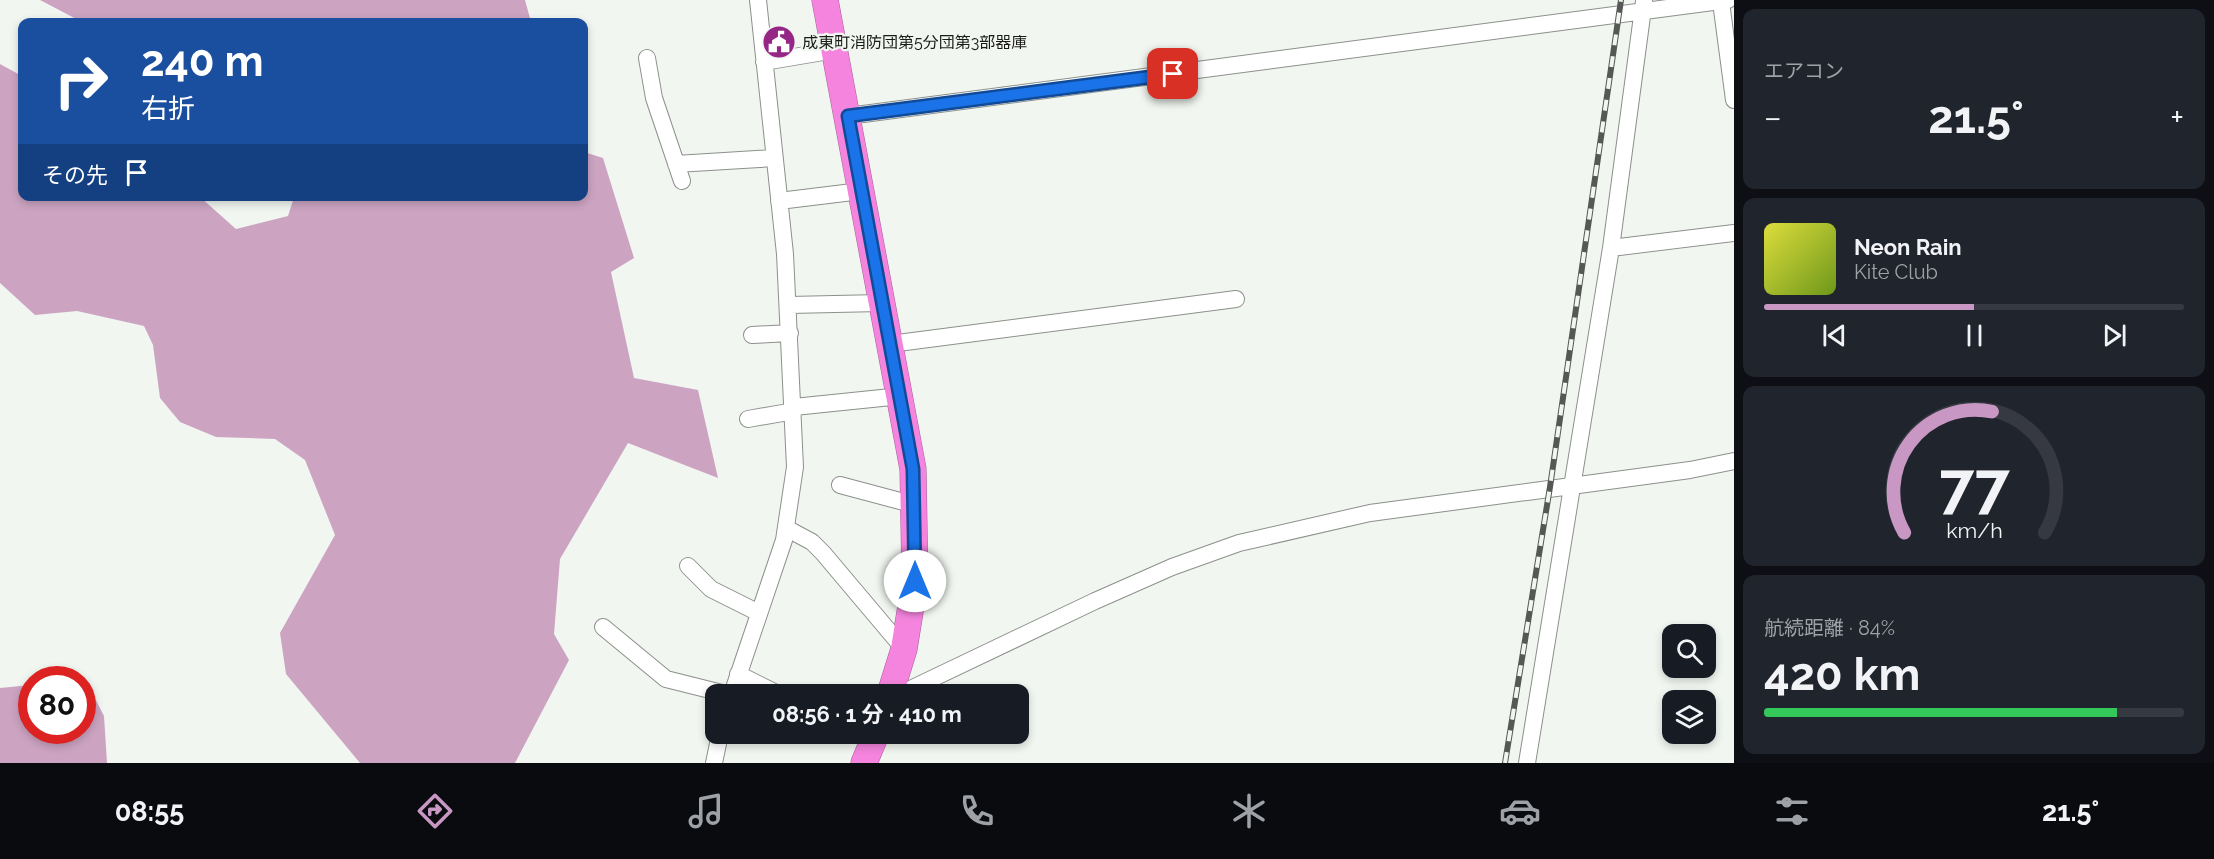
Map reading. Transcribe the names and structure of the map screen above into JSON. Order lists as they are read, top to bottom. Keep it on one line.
{"places":{"public building":["成東町消防団第5分団第3部器庫"]},"page":{"tile":["エアコン",["航続距離 · 84%","420 km"]],"turn":["240 m","右折"],"heat":["−","21.5°","+"],"then":"その先","song":["Neon Rain","Kite Club"],"limit":"80","trip":"08:56 · 1 分 · 410 m","tabs":["08:55","21.5°"],"gauge":["77","km/h"]}}
